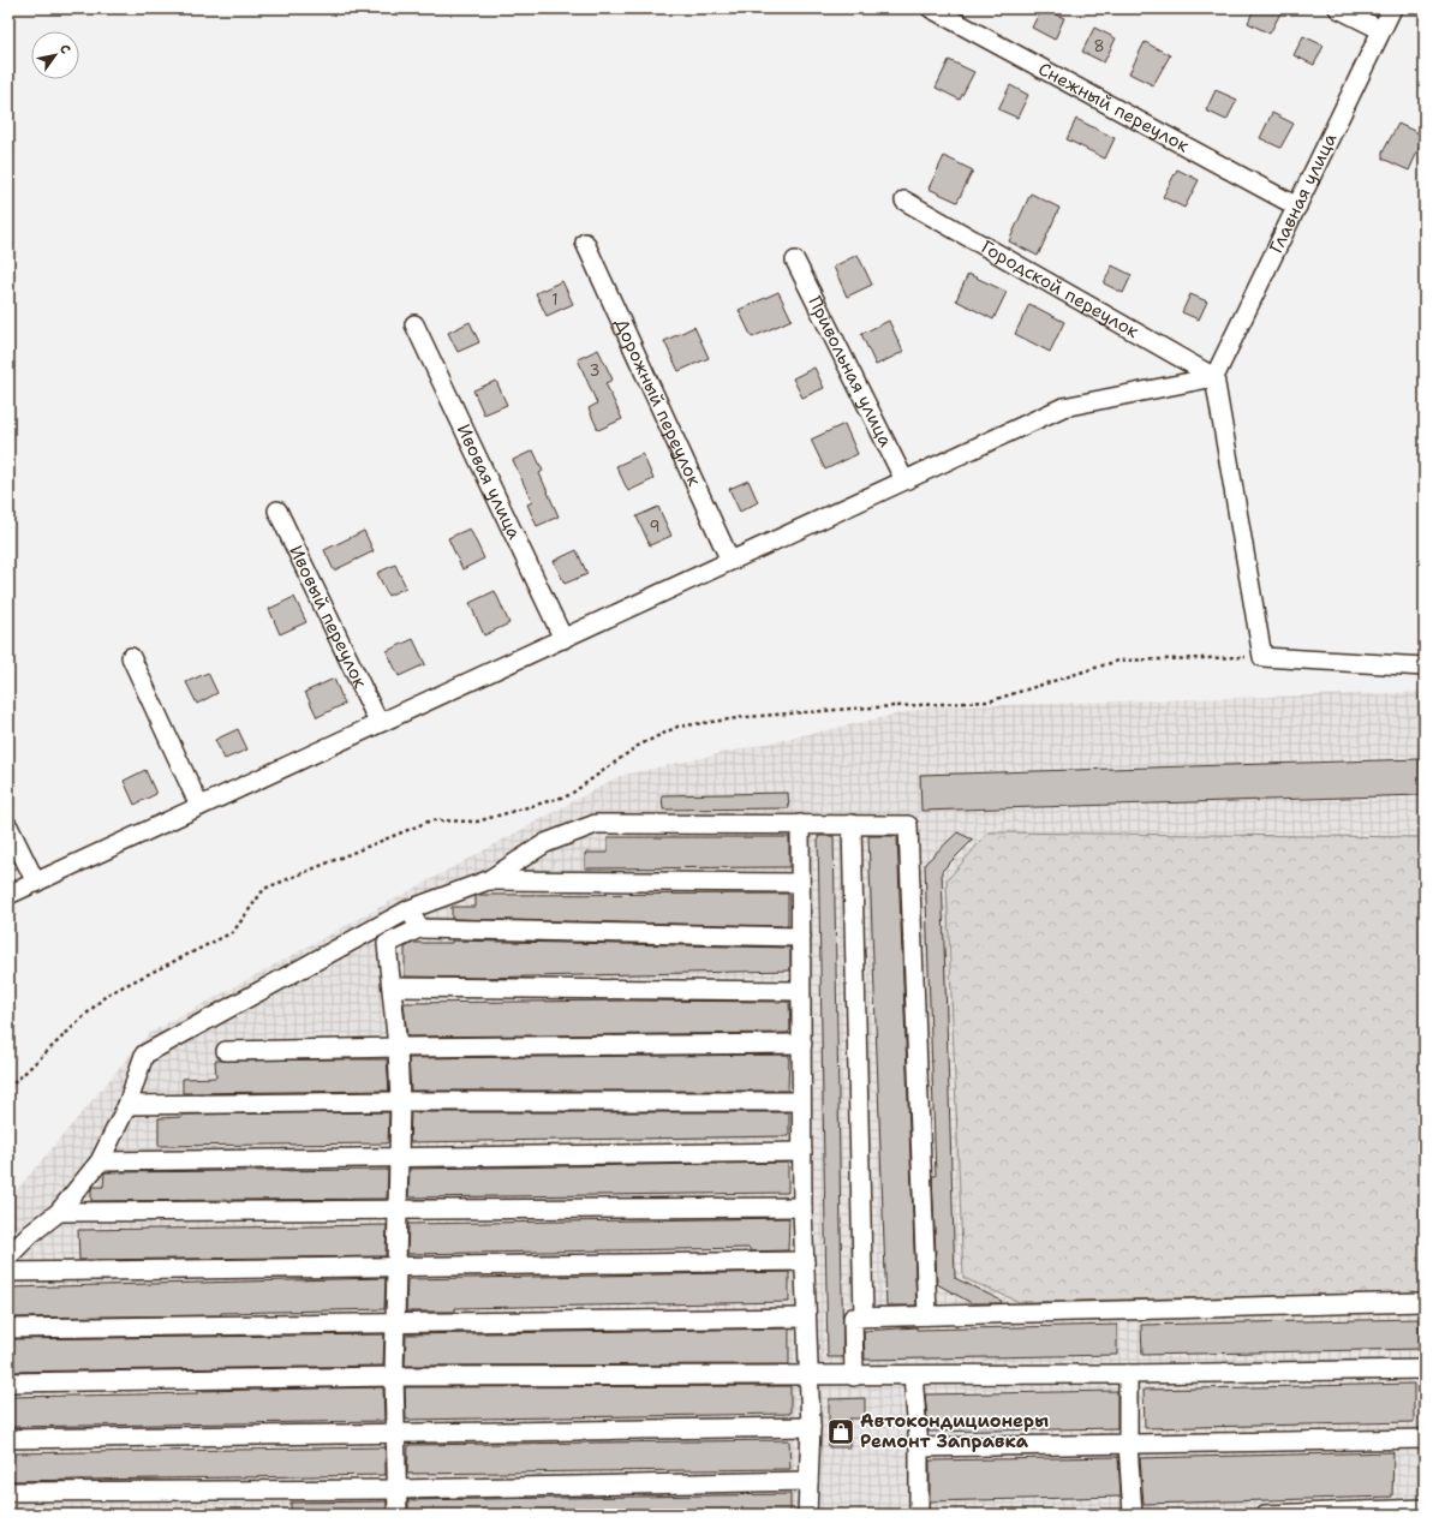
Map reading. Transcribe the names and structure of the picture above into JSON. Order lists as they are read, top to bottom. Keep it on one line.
{"streets":{"street":["Снежный переулок","Главная улица","Городской переулок","Привольная улица","Дорожный переулок","Ивовая улица","Ивовый переулок"]},"crossings":[["Снежный переулок","Главная улица"],["Главная улица","Городской переулок"]],"places":{"shop":["Автокондиционеры Ремонт Заправка"]},"house_numbers":["8","1","3","9"],"north":"top right"}
